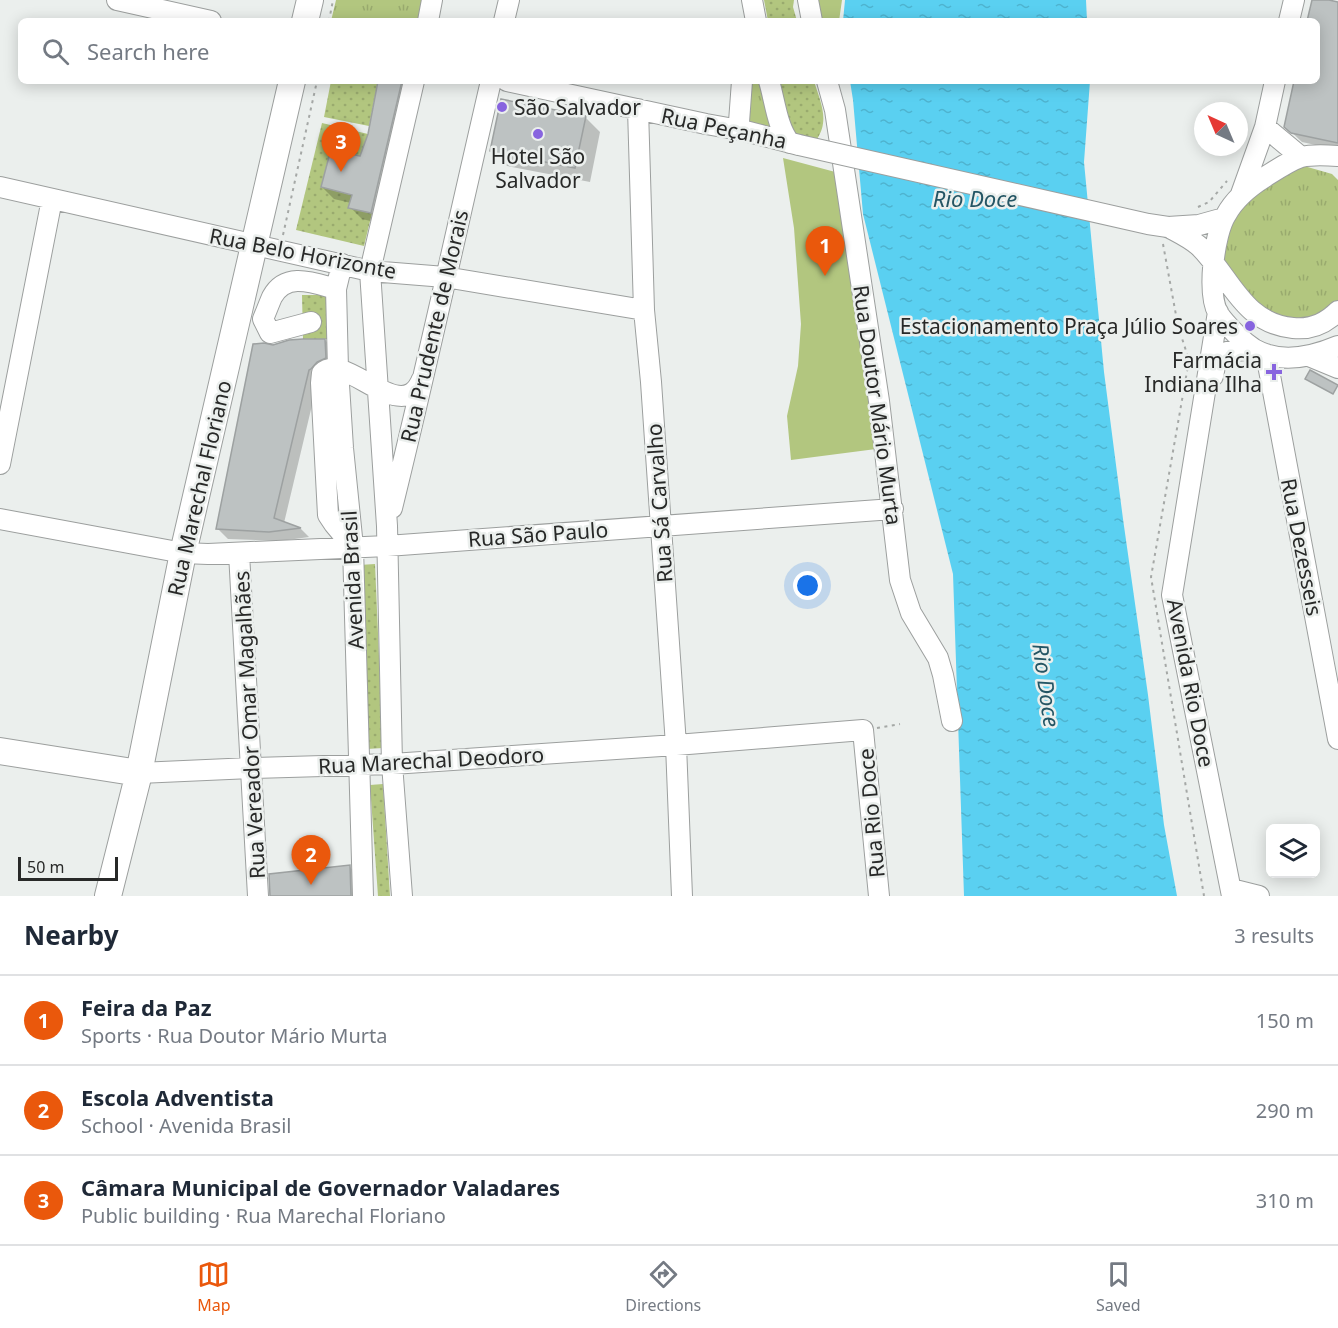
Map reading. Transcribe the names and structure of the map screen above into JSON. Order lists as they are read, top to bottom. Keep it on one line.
{"streets":{"main road":["Rua Marechal Floriano","Rua Marechal Deodoro"],"street":["Rua Peçanha","Rua Belo Horizonte","Rua Prudente de Morais","Rua Doutor Mário Murta","Rua Sá Carvalho","Rua São Paulo","Rua Dezesseis","Avenida Brasil","Avenida Rio Doce","Rua Vereador Omar Magalhães","Rua Rio Doce"]},"crossings":[["Rua Peçanha","Rua Sá Carvalho"],["Rua Belo Horizonte","Rua Prudente de Morais"],["Rua Belo Horizonte","Rua Marechal Floriano"],["Rua Belo Horizonte","Rua Sá Carvalho"],["Rua Belo Horizonte","Avenida Brasil"],["Rua Prudente de Morais","Rua São Paulo"],["Rua Doutor Mário Murta","Rua São Paulo"],["Rua Marechal Floriano","Rua São Paulo"],["Rua Marechal Floriano","Rua Marechal Deodoro"],["Rua Sá Carvalho","Rua São Paulo"],["Rua Sá Carvalho","Rua Marechal Deodoro"],["Rua São Paulo","Avenida Brasil"],["Rua São Paulo","Rua Vereador Omar Magalhães"],["Rua Dezesseis","Avenida Rio Doce"],["Avenida Brasil","Rua Marechal Deodoro"],["Rua Vereador Omar Magalhães","Rua Marechal Deodoro"],["Rua Marechal Deodoro","Rua Rio Doce"]],"water":["Rio Doce"],"places":{"other":["São Salvador","Hotel São Salvador","Estacionamento Praça Júlio Soares"],"health":["Farmácia Indiana Ilha"]},"scale_bar":"50 m","north":"top left","page":{"search":"Search here","pins":["3","1","2"],"scale":"50 m","heading":["Nearby","3 results"],"list":[{"mark":"1","name":"Feira da Paz","note":"Sports · Rua Doutor Mário Murta","value":"150 m"},{"mark":"2","name":"Escola Adventista","note":"School · Avenida Brasil","value":"290 m"},{"mark":"3","name":"Câmara Municipal de Governador Valadares","note":"Public building · Rua Marechal Floriano","value":"310 m"}],"nav":["Map","Directions","Saved"]}}
